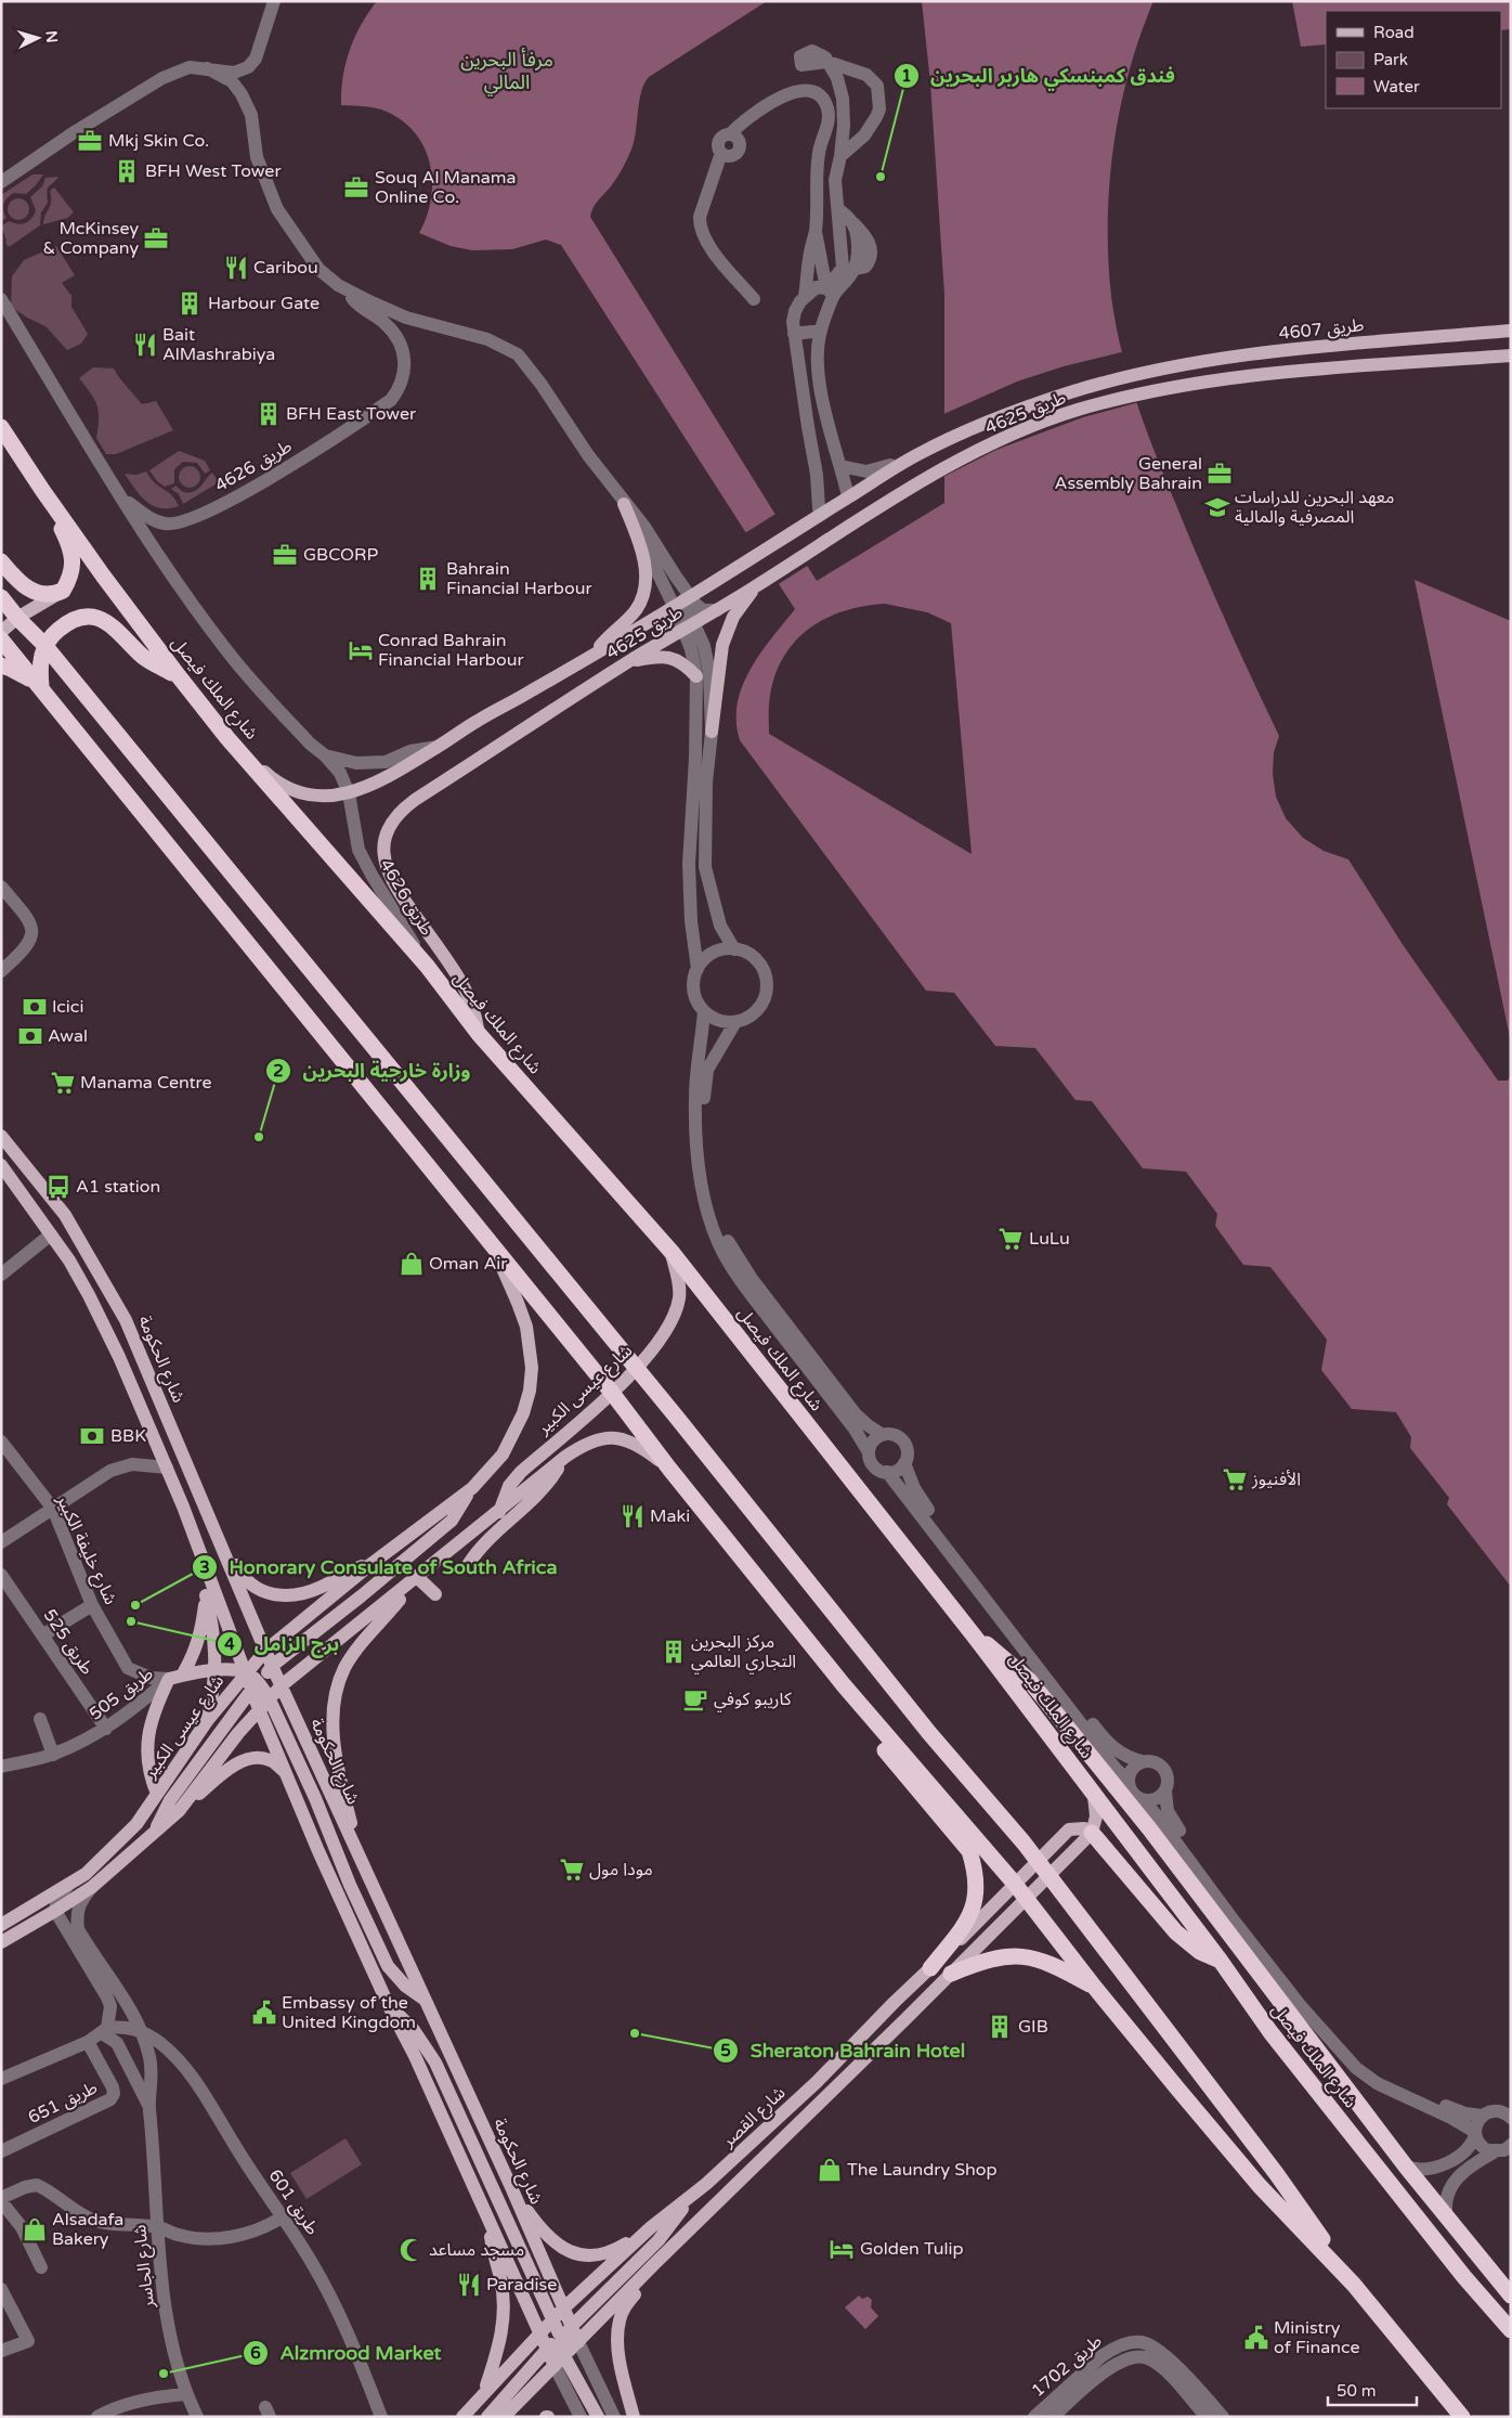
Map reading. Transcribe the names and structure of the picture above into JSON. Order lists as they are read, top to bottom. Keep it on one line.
{"streets":{"highway":["شارع الملك فيصل"],"main road":["طريق 4607","طريق 4625","شارع الحكومة","شارع عيسى الكبير","شارع القصر"],"street":["طريق 4626","شارع خليفة الكبير","طريق 525","طريق 505","طريق 651","طريق 601","شارع الجاسر","طريق 1702"]},"crossings":[["طريق 4607","طريق 4625"],["طريق 4625","طريق 4626"],["طريق 4625","شارع الملك فيصل"],["طريق 4626","شارع الملك فيصل"],["شارع الملك فيصل","شارع عيسى الكبير"],["شارع الحكومة","شارع عيسى الكبير"],["شارع الحكومة","شارع القصر"],["شارع خليفة الكبير","طريق 505"],["طريق 525","طريق 505"]],"districts":["مرفأ البحرين المالي"],"places":{"office":["Mkj Skin Co.","Souq Al Manama Online Co.","McKinsey & Company","General Assembly Bahrain","GBCORP"],"building":["BFH West Tower","Harbour Gate","BFH East Tower","Bahrain Financial Harbour","مركز البحرين التجاري العالمي","GIB"],"other":["فندق كمبنسكي هاربر البحرين","وزارة خارجية البحرين","Honorary Consulate of South Africa","برج الزامل","Sheraton Bahrain Hotel","Alzmrood Market"],"restaurant":["Caribou","Bait AlMashrabiya","Maki","Paradise"],"school or university":["معهد البحرين للدراسات المصرفية والمالية"],"hotel":["Conrad Bahrain Financial Harbour","Golden Tulip"],"bank":["Icici","Awal","BBK"],"supermarket":["Manama Centre","LuLu","الأفنيوز","مودا مول"],"bus stop":["A1 station"],"shop":["Oman Air","The Laundry Shop","Alsadafa Bakery"],"cafe":["كاريبو كوفي"],"public building":["Embassy of the United Kingdom","Ministry of Finance"],"mosque":["مسجد مساعد"]},"legend":["Road","Park","Water"],"scale_bar":"50 m","north":"right"}
